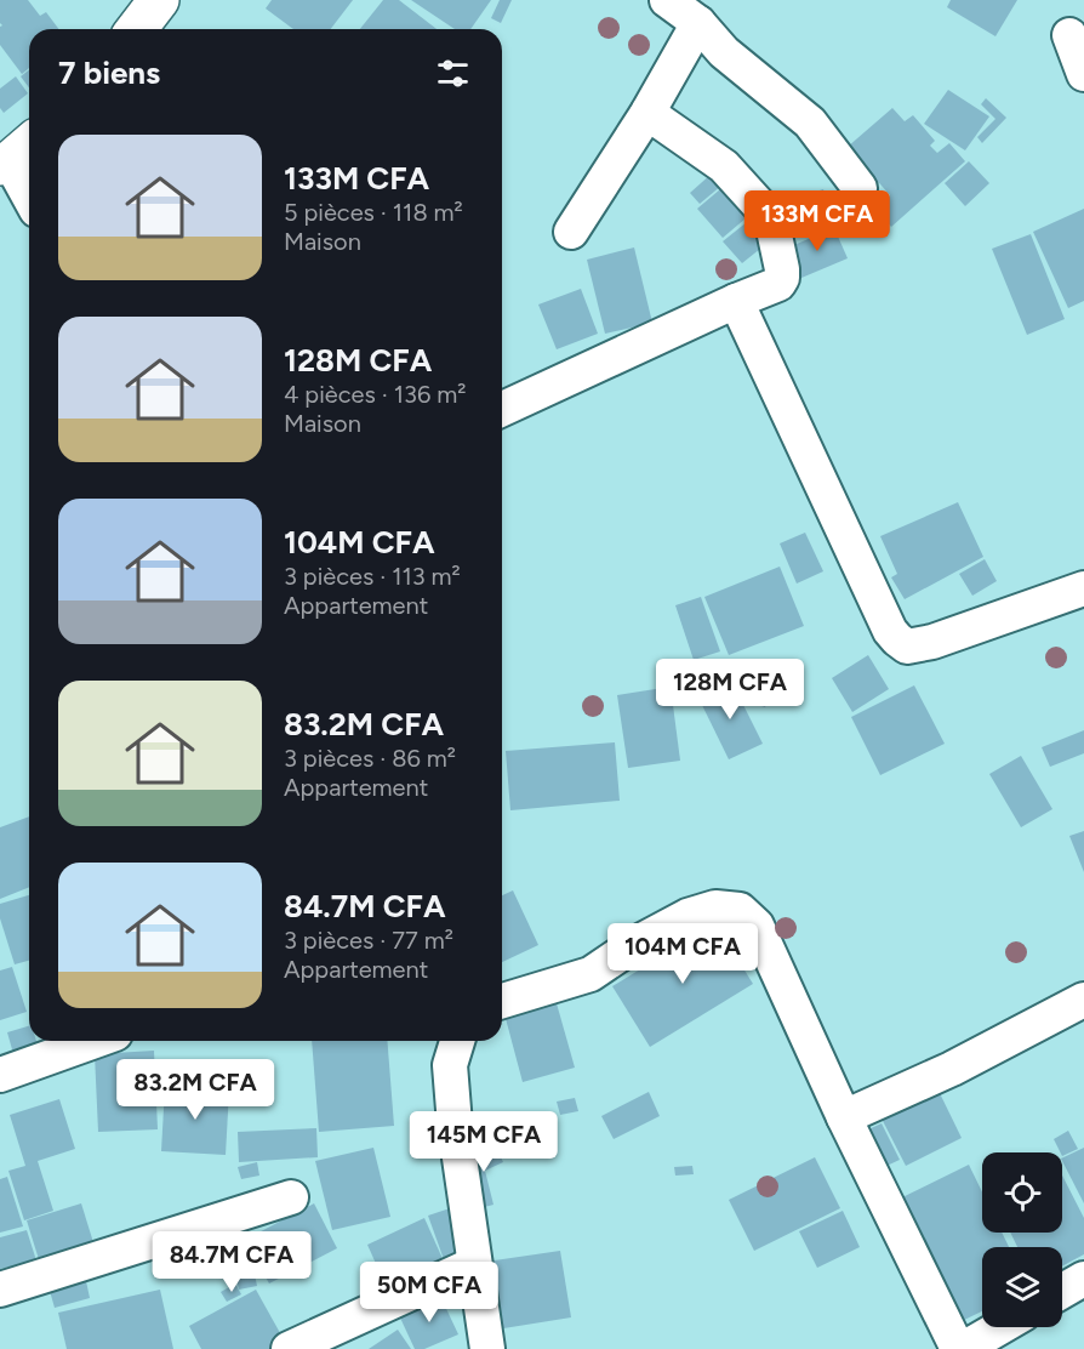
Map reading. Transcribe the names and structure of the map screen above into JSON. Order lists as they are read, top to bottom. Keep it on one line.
{"page":{"heading":"7 biens","list":[{"name":"133M CFA","note":"5 pièces · 118 m² · Maison"},{"name":"128M CFA","note":"4 pièces · 136 m² · Maison"},{"name":"104M CFA","note":"3 pièces · 113 m² · Appartement"},{"name":"83.2M CFA","note":"3 pièces · 86 m² · Appartement"},{"name":"84.7M CFA","note":"3 pièces · 77 m² · Appartement"}],"price":["133M CFA","128M CFA","104M CFA","83.2M CFA","145M CFA","84.7M CFA","50M CFA"]}}
